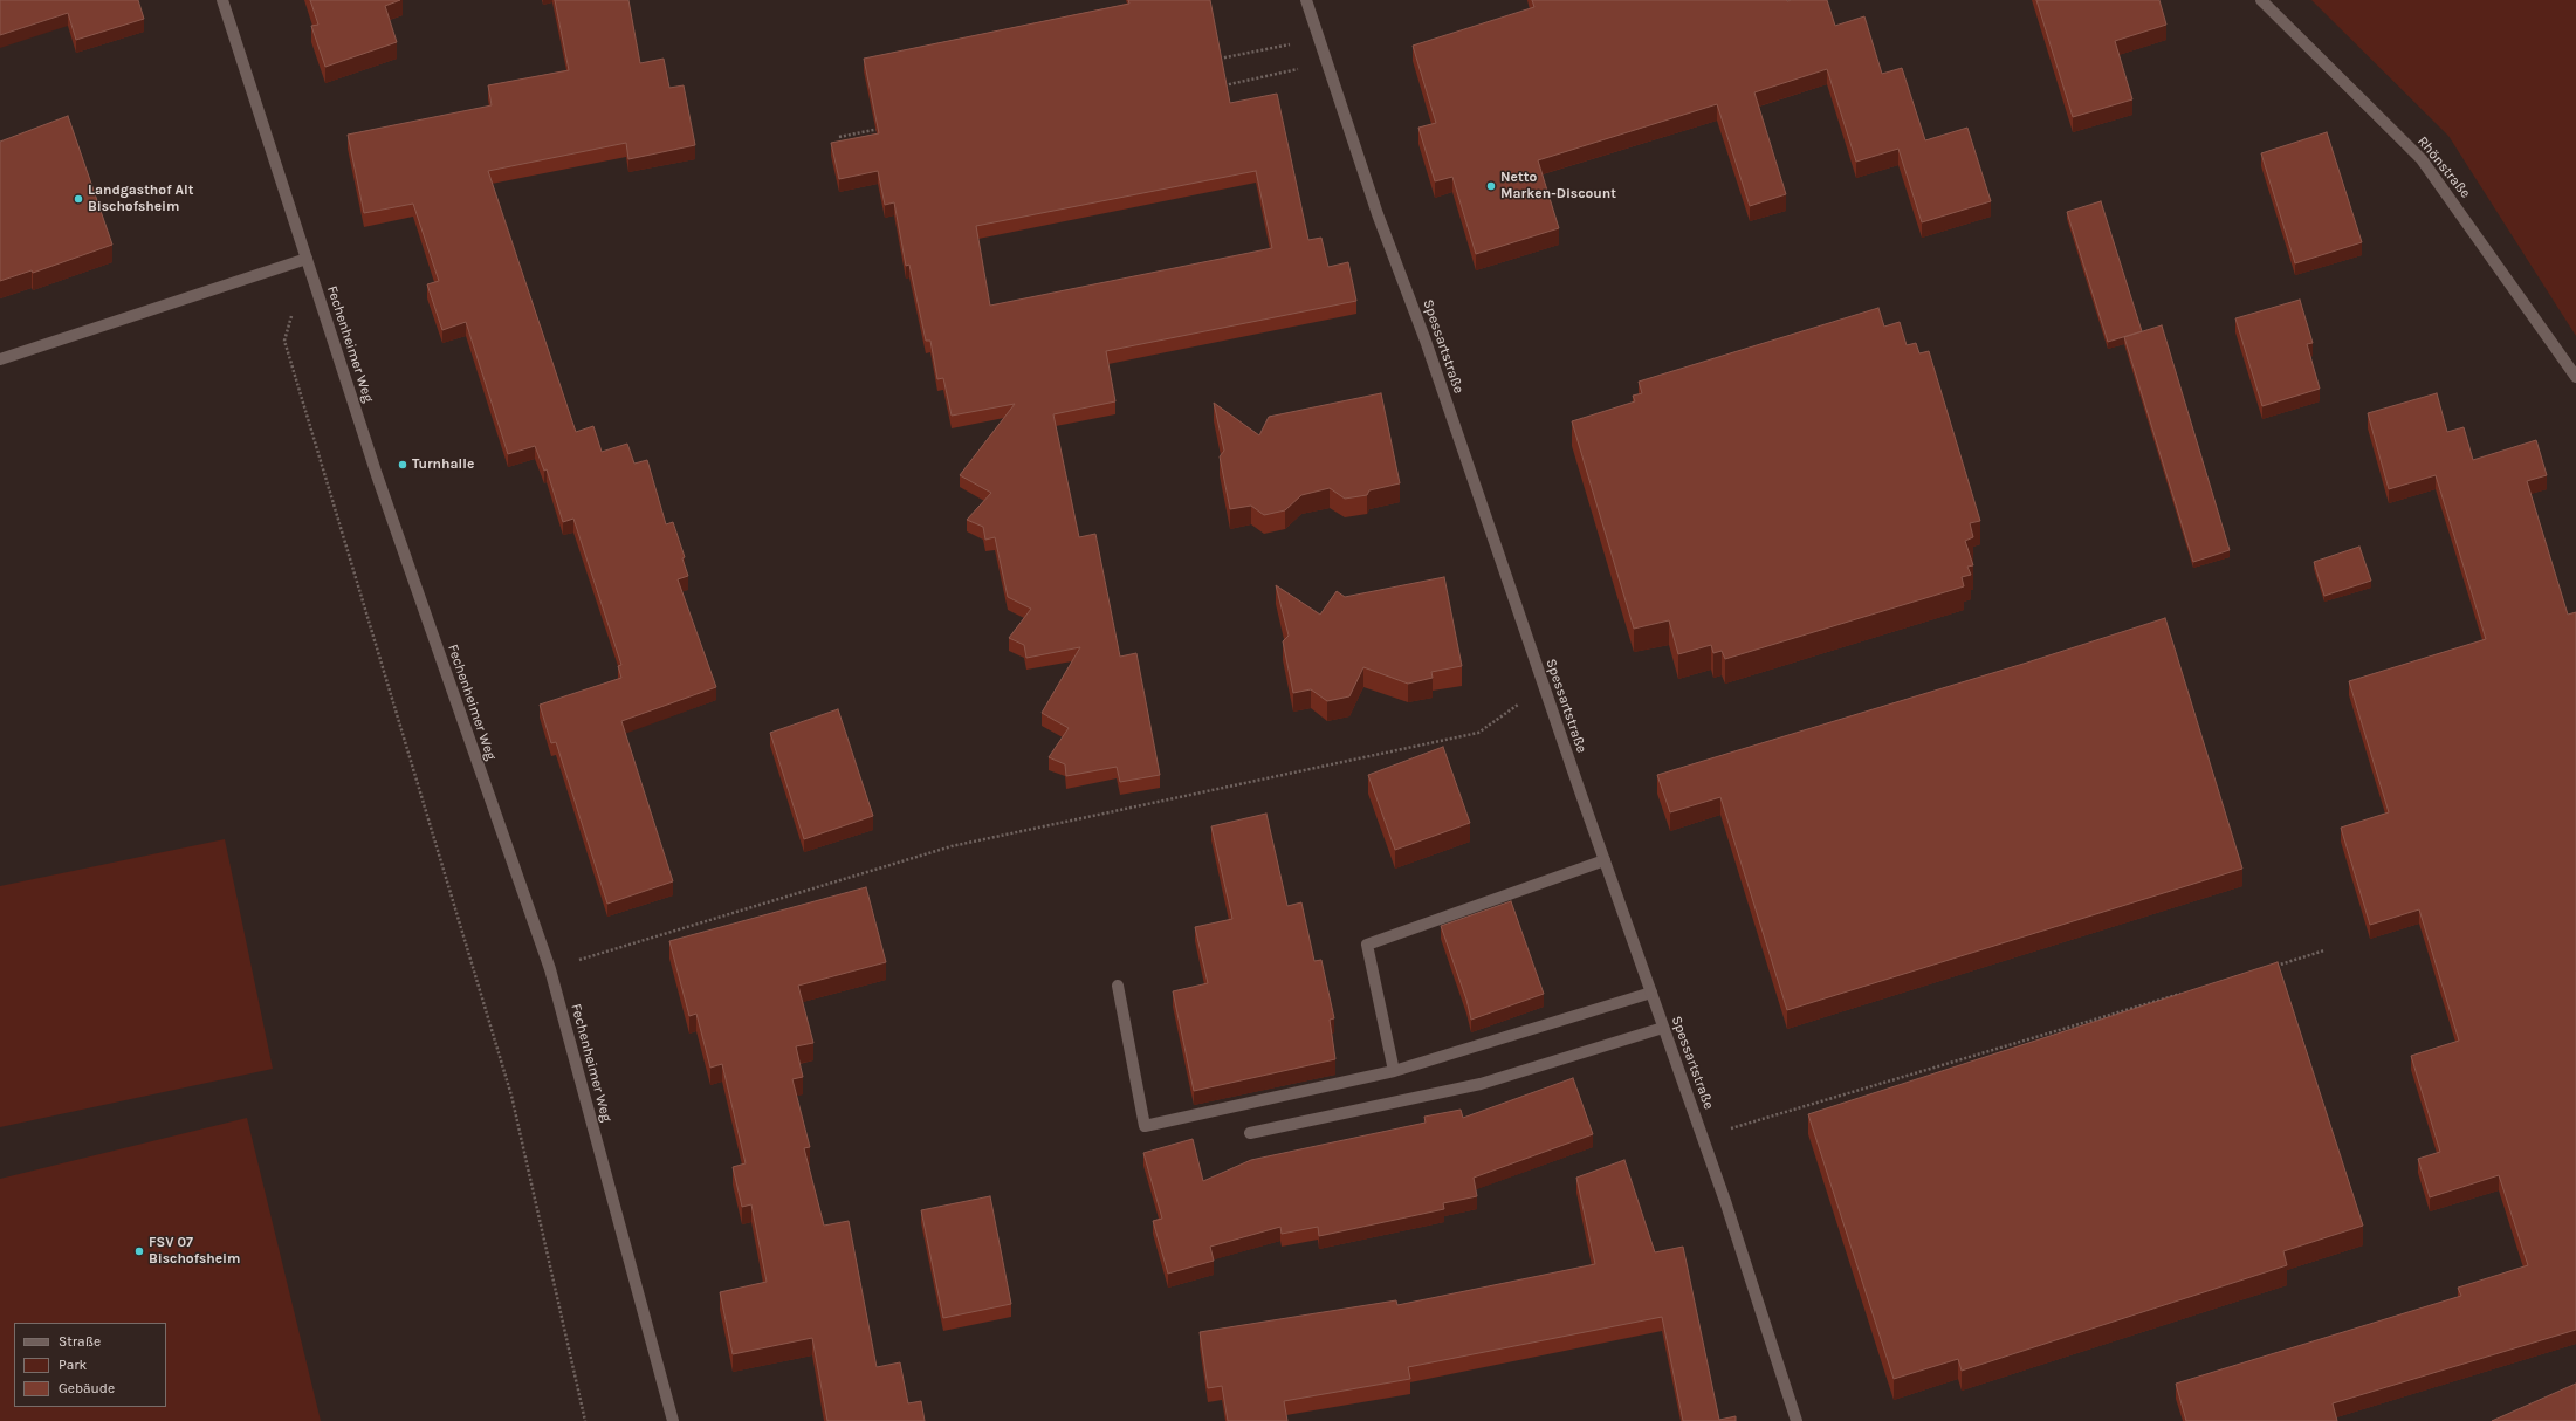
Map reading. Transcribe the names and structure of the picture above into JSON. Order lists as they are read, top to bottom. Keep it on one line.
{"streets":{"street":["Rhönstraße","Fechenheimer Weg","Spessartstraße"]},"places":["Netto Marken-Discount","Landgasthof Alt Bischofsheim","Turnhalle","FSV 07 Bischofsheim"],"legend":["Straße","Park","Gebäude"]}
